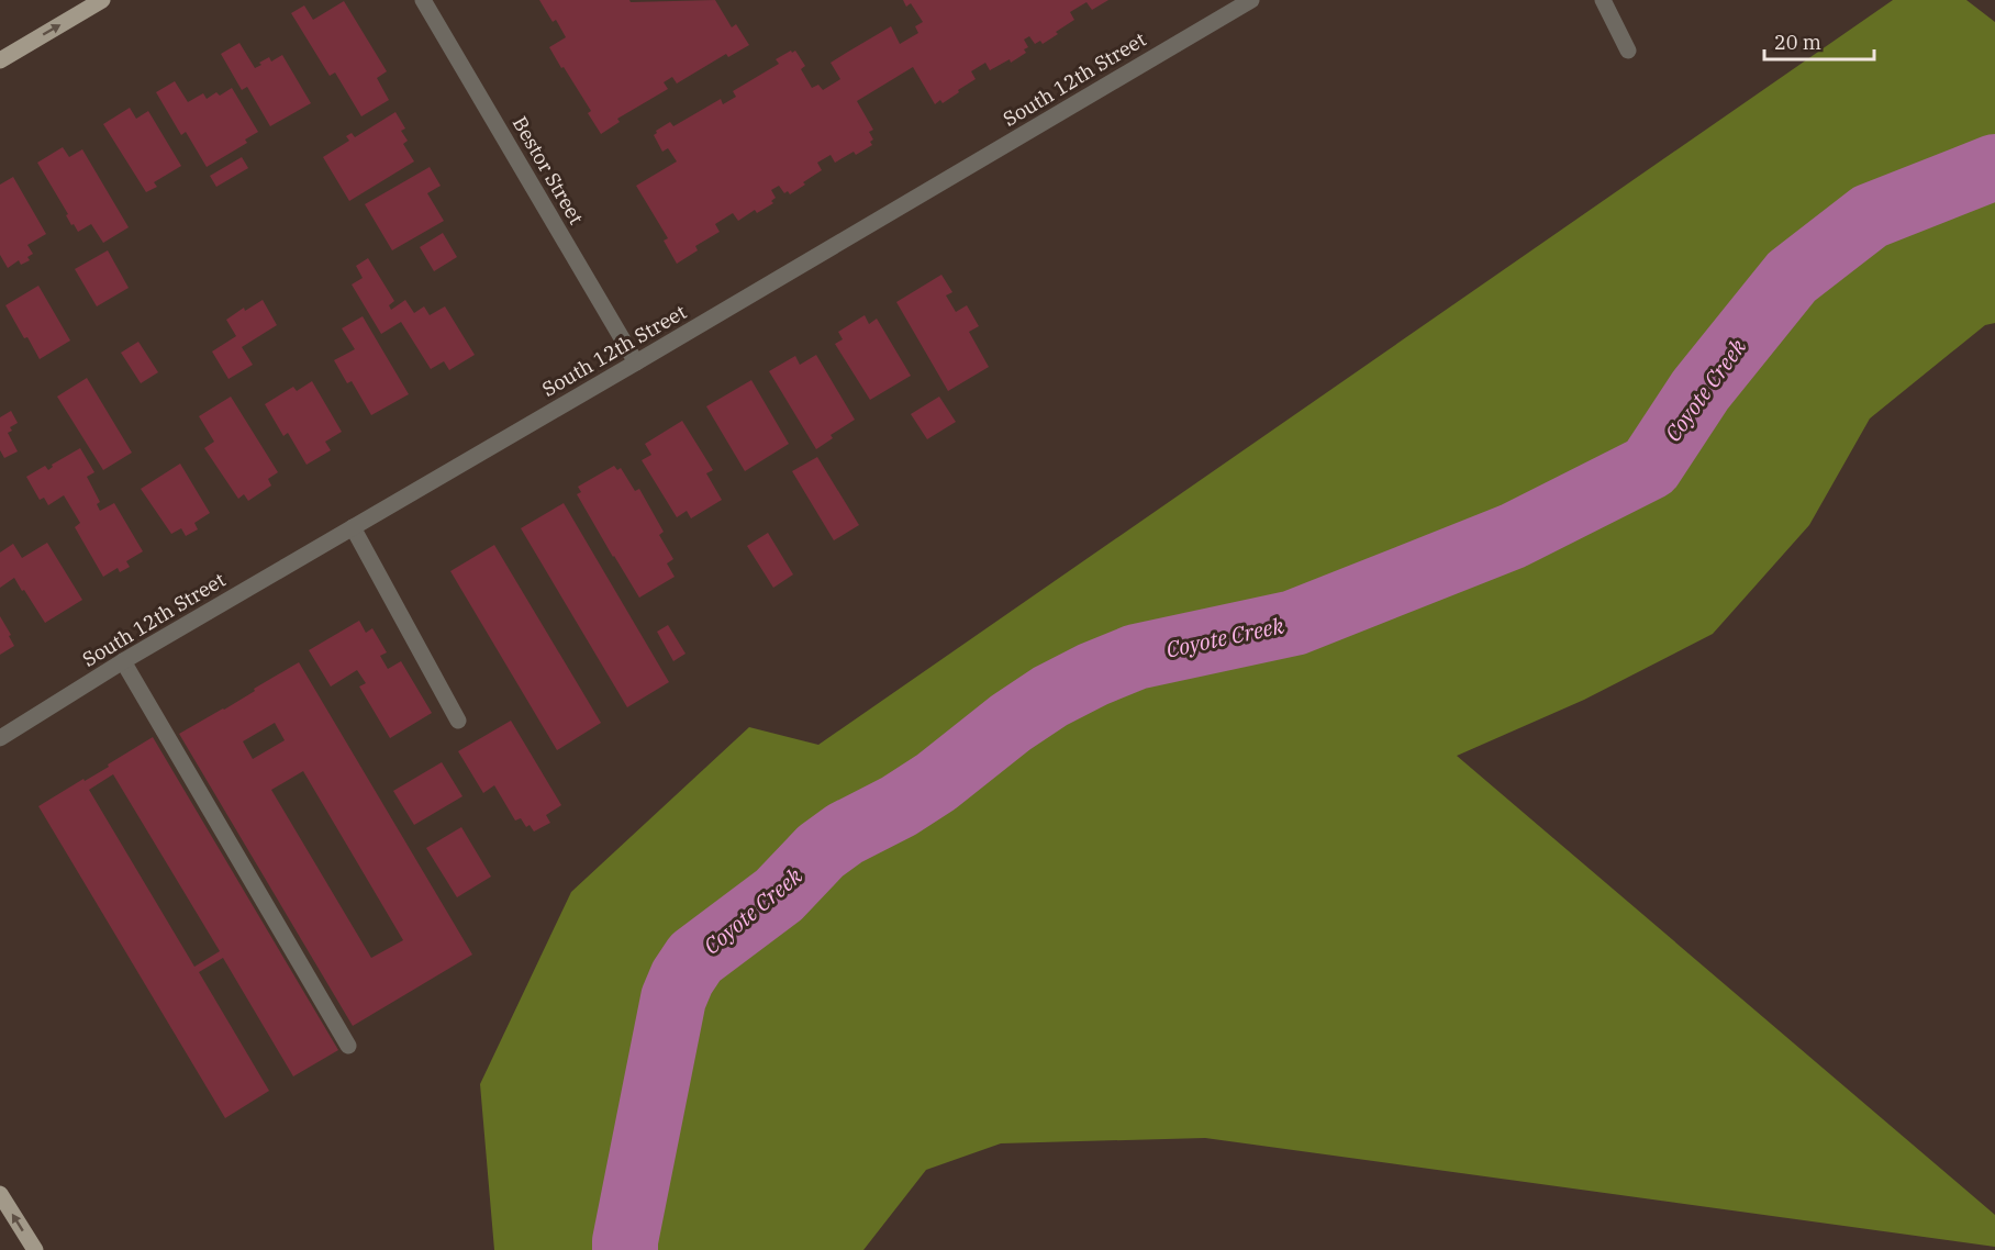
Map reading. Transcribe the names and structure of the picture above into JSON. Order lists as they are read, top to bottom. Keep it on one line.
{"streets":{"street":["South 12th Street","Bestor Street"]},"crossings":[["South 12th Street","Bestor Street"]],"water":["Coyote Creek"],"scale_bar":"20 m"}
